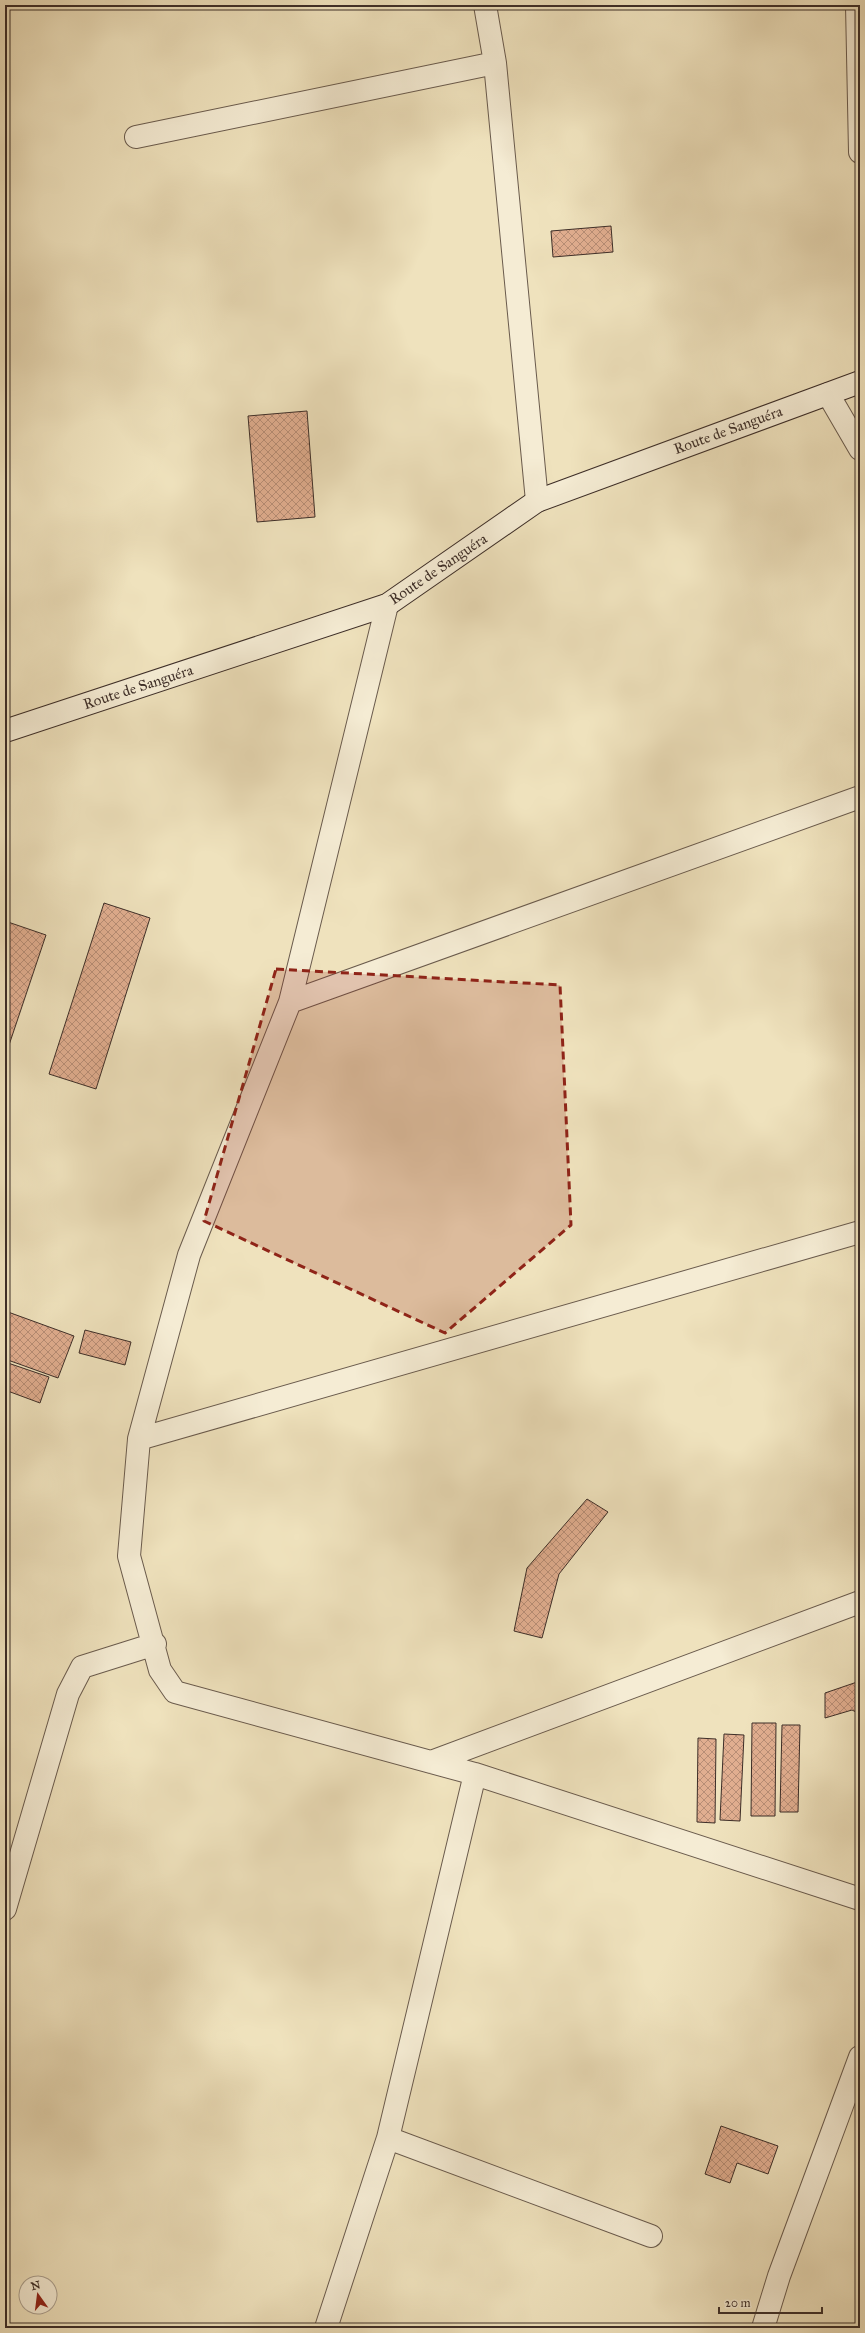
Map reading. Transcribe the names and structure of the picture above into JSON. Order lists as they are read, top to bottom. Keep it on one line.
{"streets":{"street":["Route de Sanguéra"]},"scale_bar":"20 m","north":"top"}
